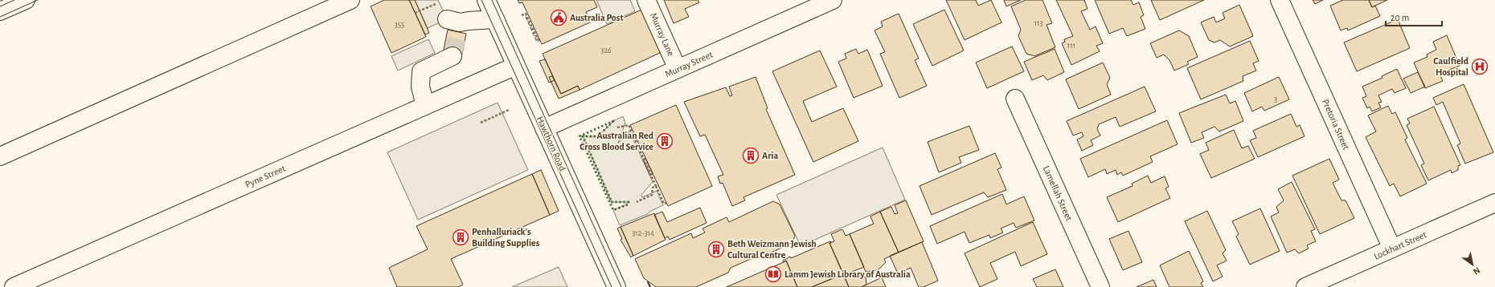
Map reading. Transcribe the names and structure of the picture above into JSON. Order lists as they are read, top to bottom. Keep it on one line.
{"streets":{"street":["Murray Lane","Murray Street","Pretoria Street","Hawthorn Road","Pyne Street","Lamellah Street","Lockhart Street"]},"crossings":[["Murray Lane","Murray Street"],["Murray Street","Hawthorn Road"],["Pretoria Street","Lockhart Street"],["Hawthorn Road","Pyne Street"]],"places":{"public building":["Australia Post"],"hospital":["Caulfield Hospital"],"building":["Australian Red Cross Blood Service","Aria","Penhalluriack's Building Supplies","Beth Weizmann Jewish Cultural Centre"],"library":["Lamm Jewish Library of Australia"]},"house_numbers":["113","355","111","326","3","312-314"],"scale_bar":"20 m","north":"bottom right"}
